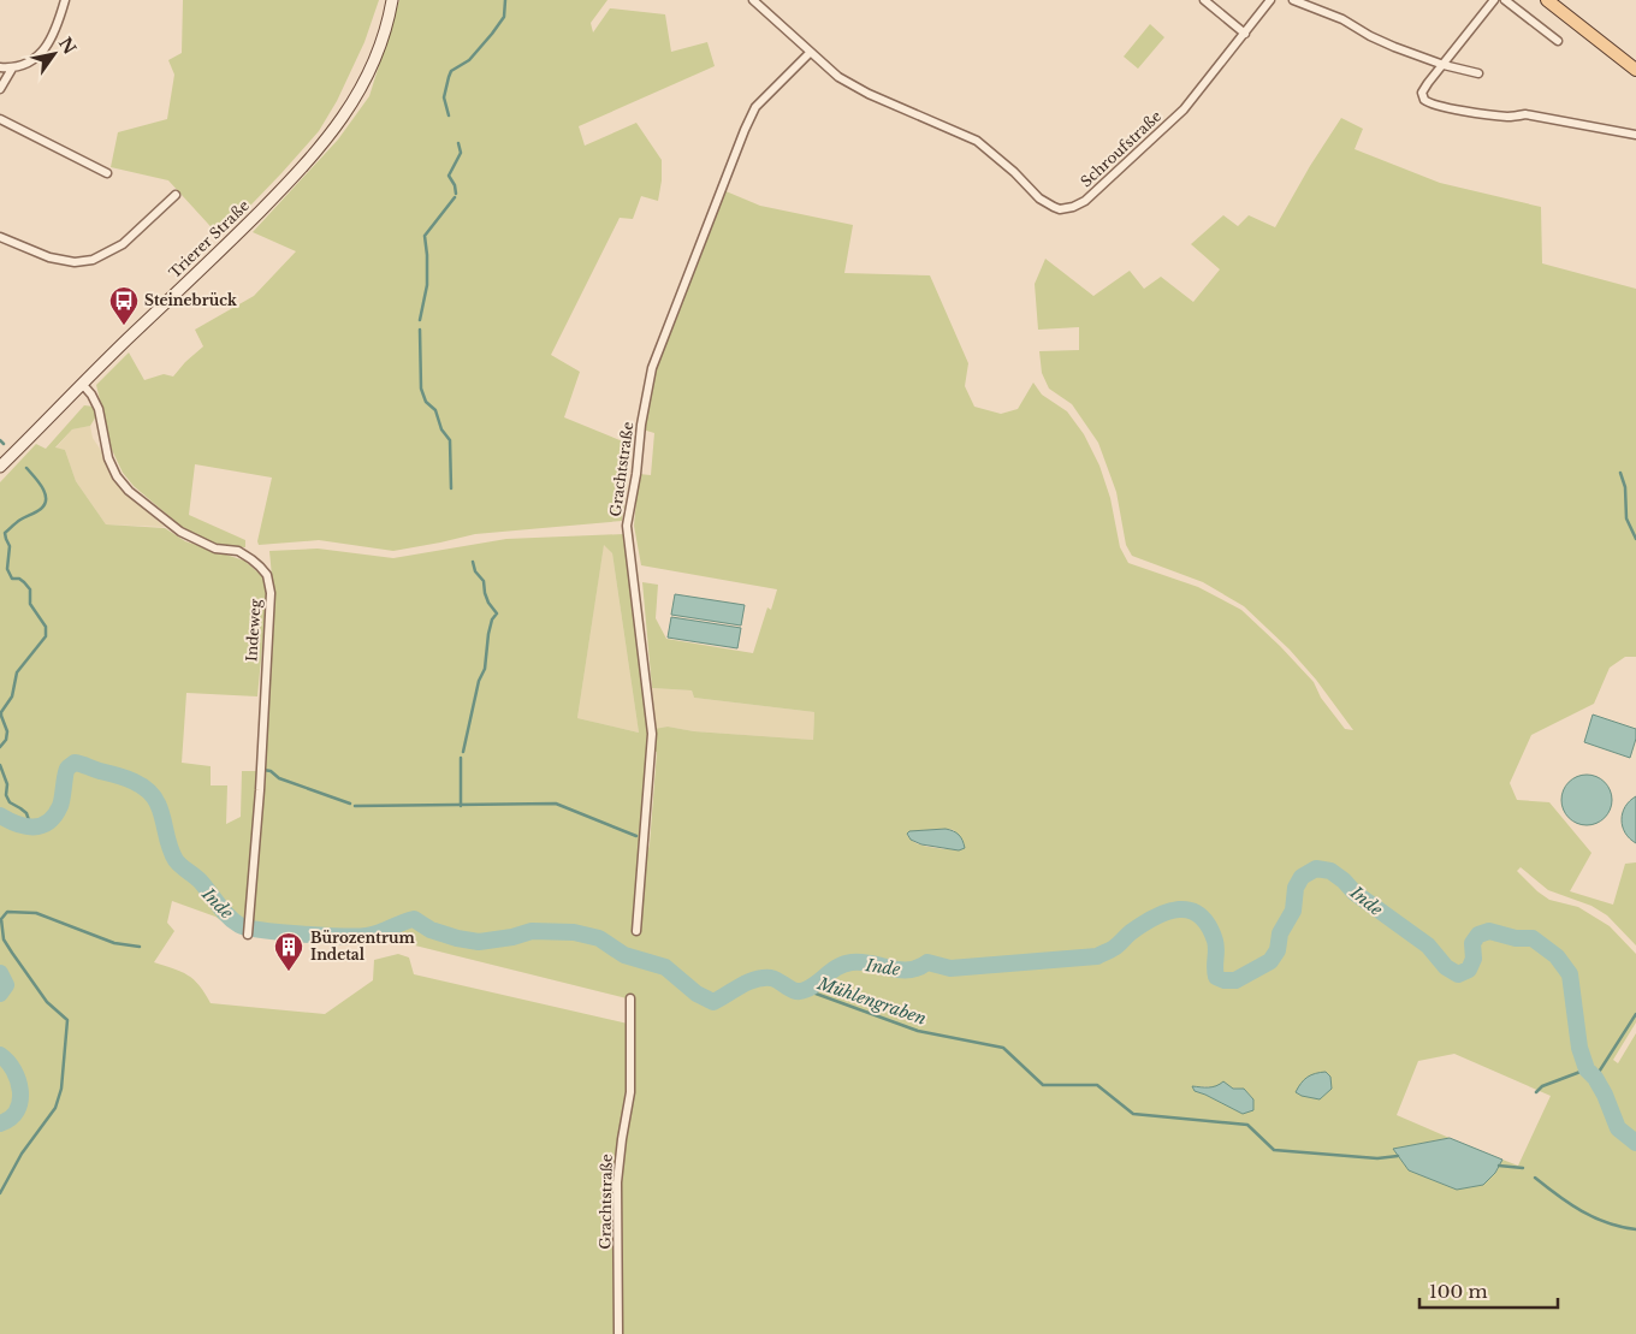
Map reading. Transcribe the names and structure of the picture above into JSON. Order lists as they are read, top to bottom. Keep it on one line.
{"streets":{"main road":["Trierer Straße"],"street":["Schroufstraße","Grachtstraße","Indeweg"]},"crossings":[["Schroufstraße","Grachtstraße"],["Trierer Straße","Indeweg"]],"water":["Inde","Mühlengraben"],"places":{"bus stop":["Steinebrück"],"building":["Bürozentrum Indetal"]},"scale_bar":"100 m","north":"top right"}
